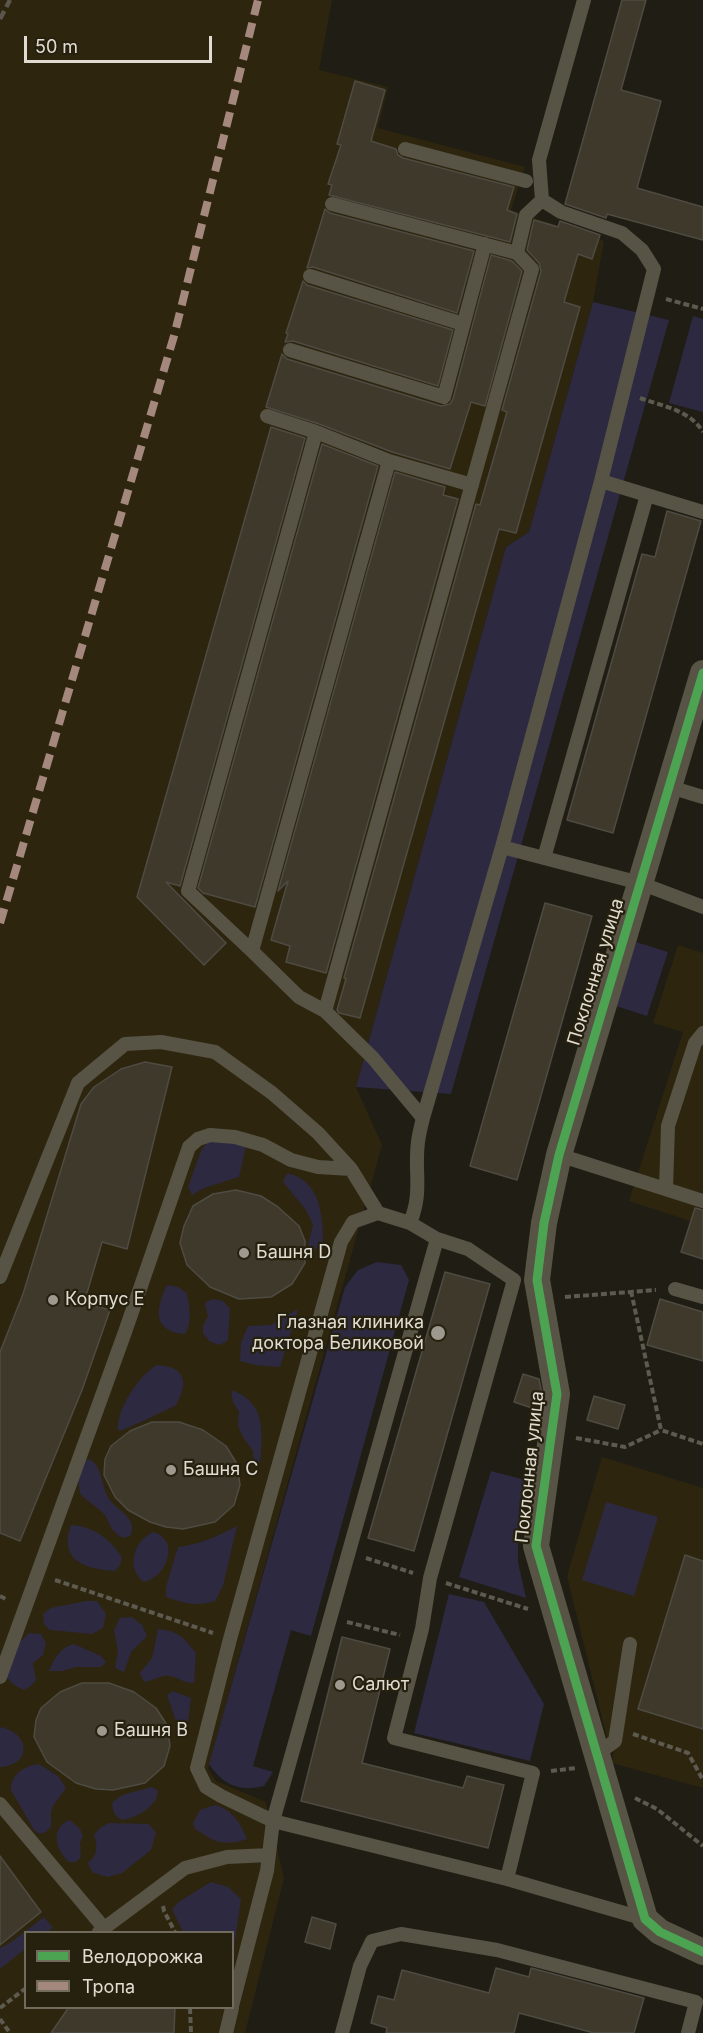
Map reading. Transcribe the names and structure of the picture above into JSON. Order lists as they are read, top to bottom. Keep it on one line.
{"streets":{"street":["Поклонная улица"]},"places":["Башня D","Корпус E","Глазная клиника доктора Беликовой","Башня C","Салют","Башня B"],"legend":["Велодорожка","Тропа"],"scale_bar":"50 m"}
